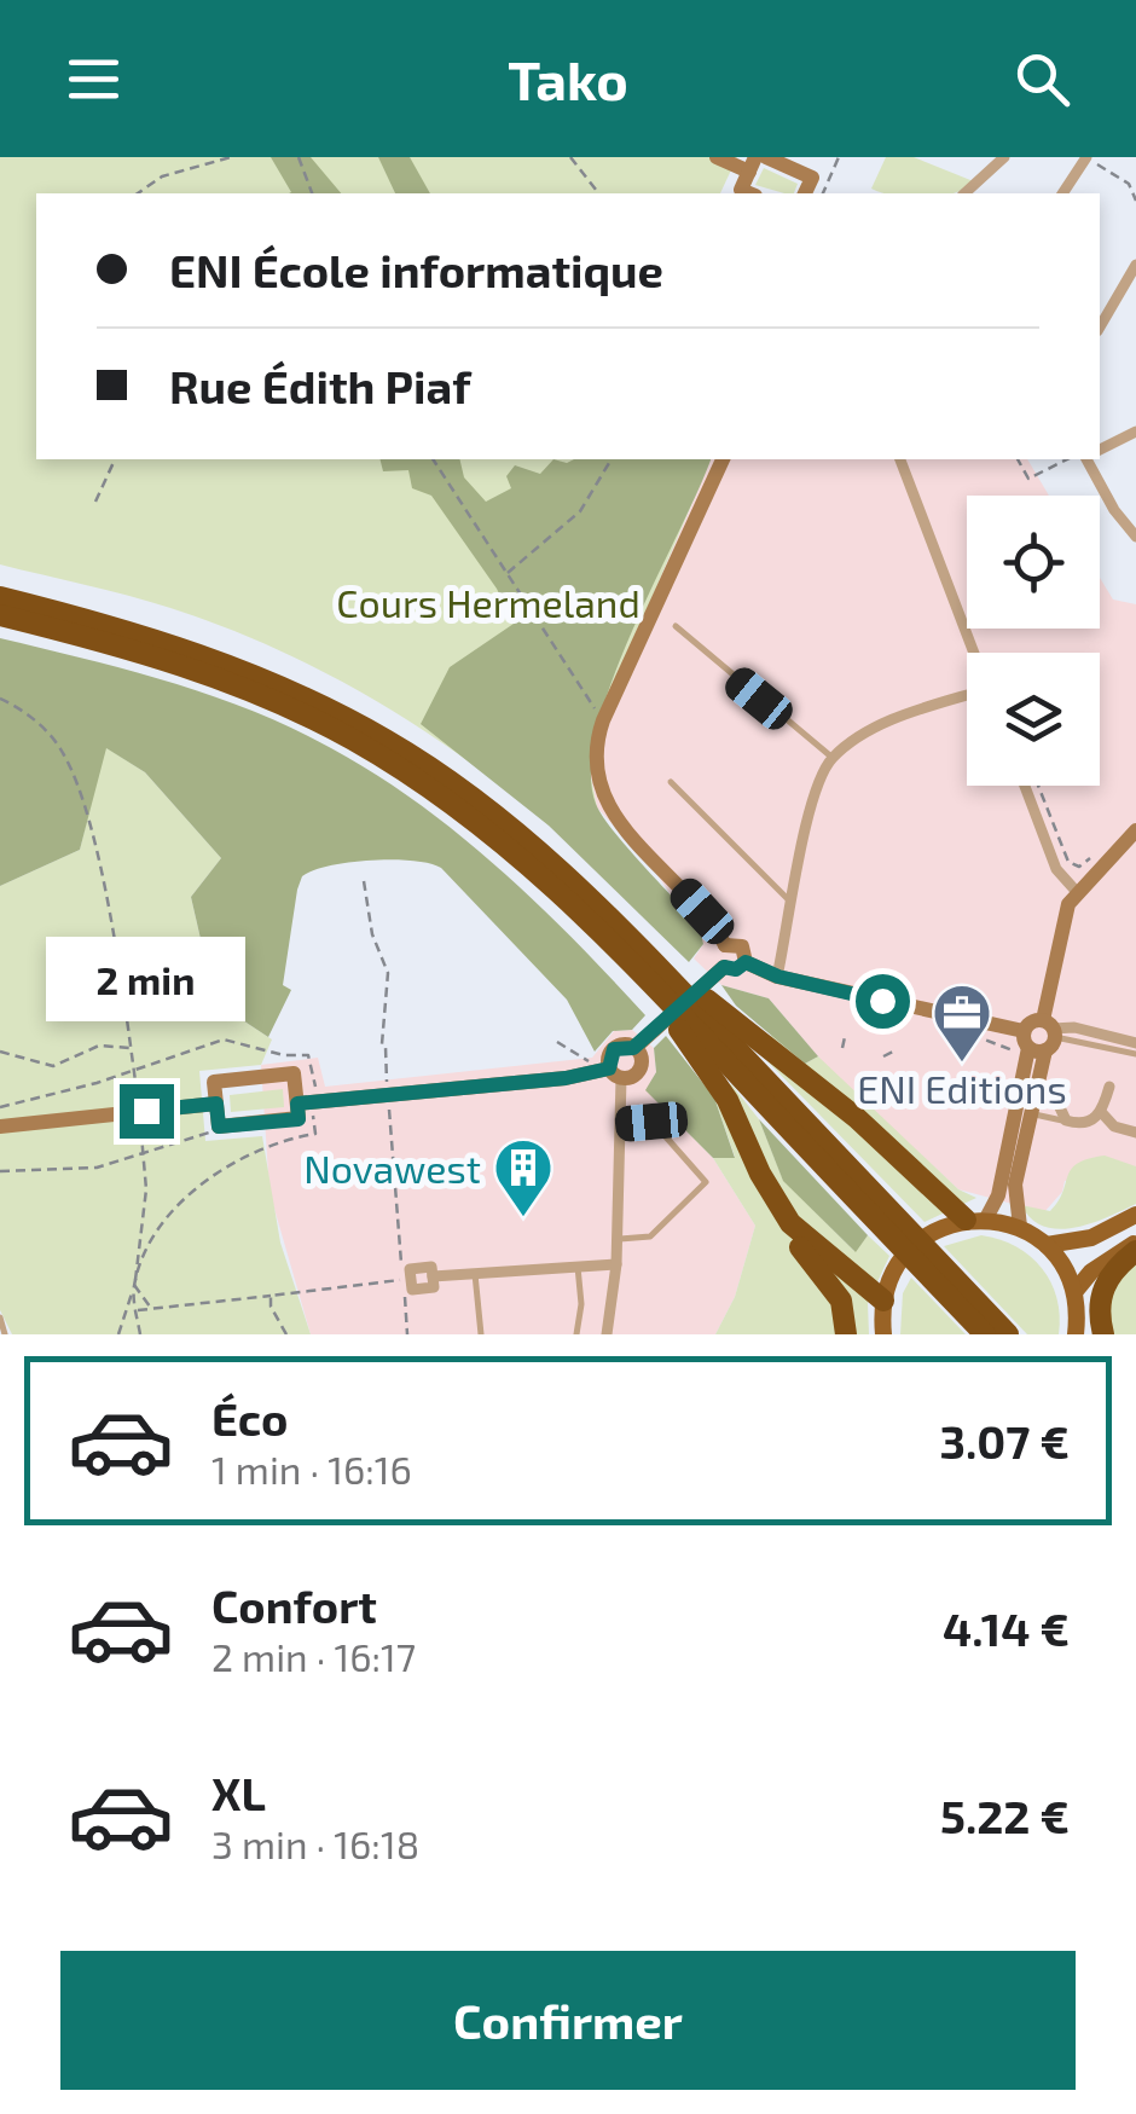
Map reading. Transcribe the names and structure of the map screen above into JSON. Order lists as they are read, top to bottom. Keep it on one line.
{"parks":["Cours Hermeland"],"places":{"office":["ENI Editions"],"building":["Novawest"]},"page":{"header":"Tako","banner":["ENI École informatique","Rue Édith Piaf"],"bubble":"2 min","list":[{"name":"Éco","note":"1 min · 16:16","value":"3.07 €"},{"name":"Confort","note":"2 min · 16:17","value":"4.14 €"},{"name":"XL","note":"3 min · 16:18","value":"5.22 €"}],"buttons":"Confirmer"}}
